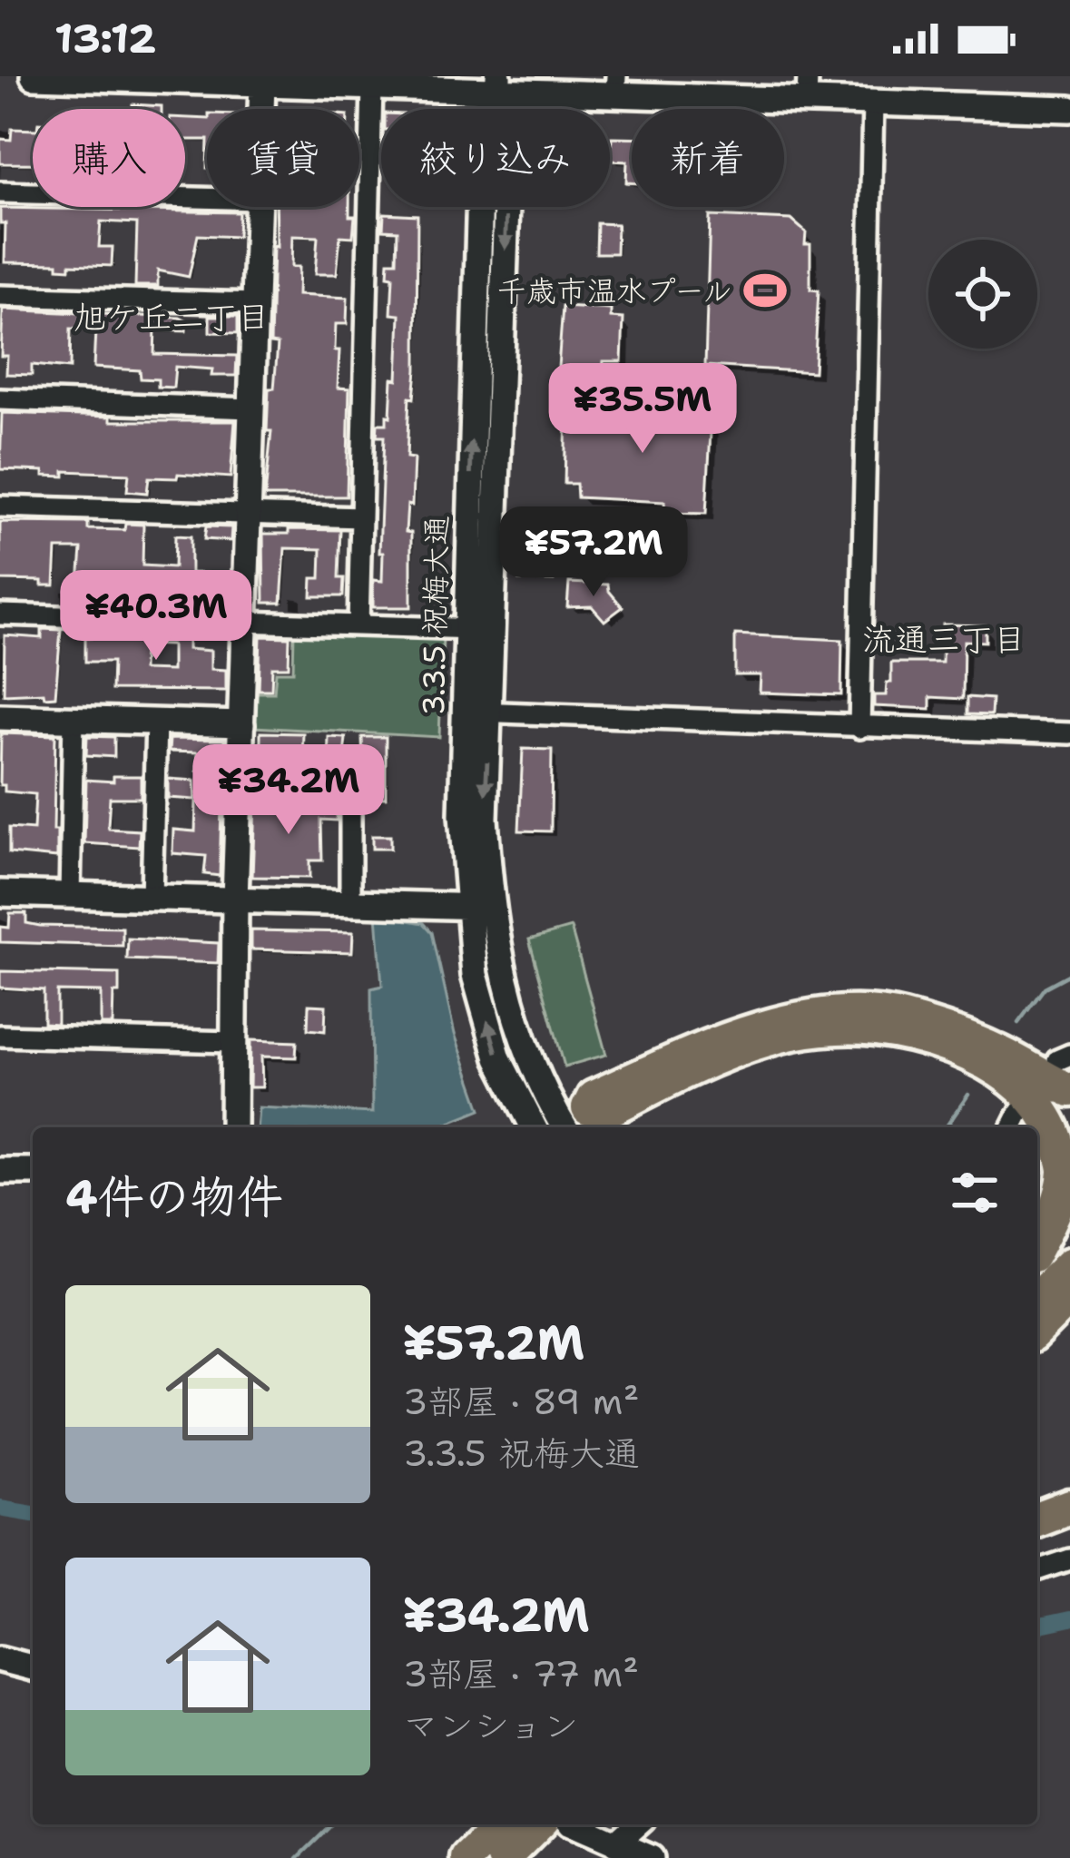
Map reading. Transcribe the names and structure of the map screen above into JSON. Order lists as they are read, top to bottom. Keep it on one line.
{"streets":{"street":["3.3.5 祝梅大通"]},"districts":["旭ケ丘二丁目","流通三丁目"],"places":{"sports":["千歳市温水プール"]},"page":{"status":"13:12","chip":["購入","賃貸","絞り込み","新着"],"price":["¥35.5M","¥57.2M","¥40.3M","¥34.2M"],"heading":"4件の物件","list":[{"name":"¥57.2M","note":"3部屋 · 89 m² · 3.3.5 祝梅大通"},{"name":"¥34.2M","note":"3部屋 · 77 m² · マンション"}]}}
